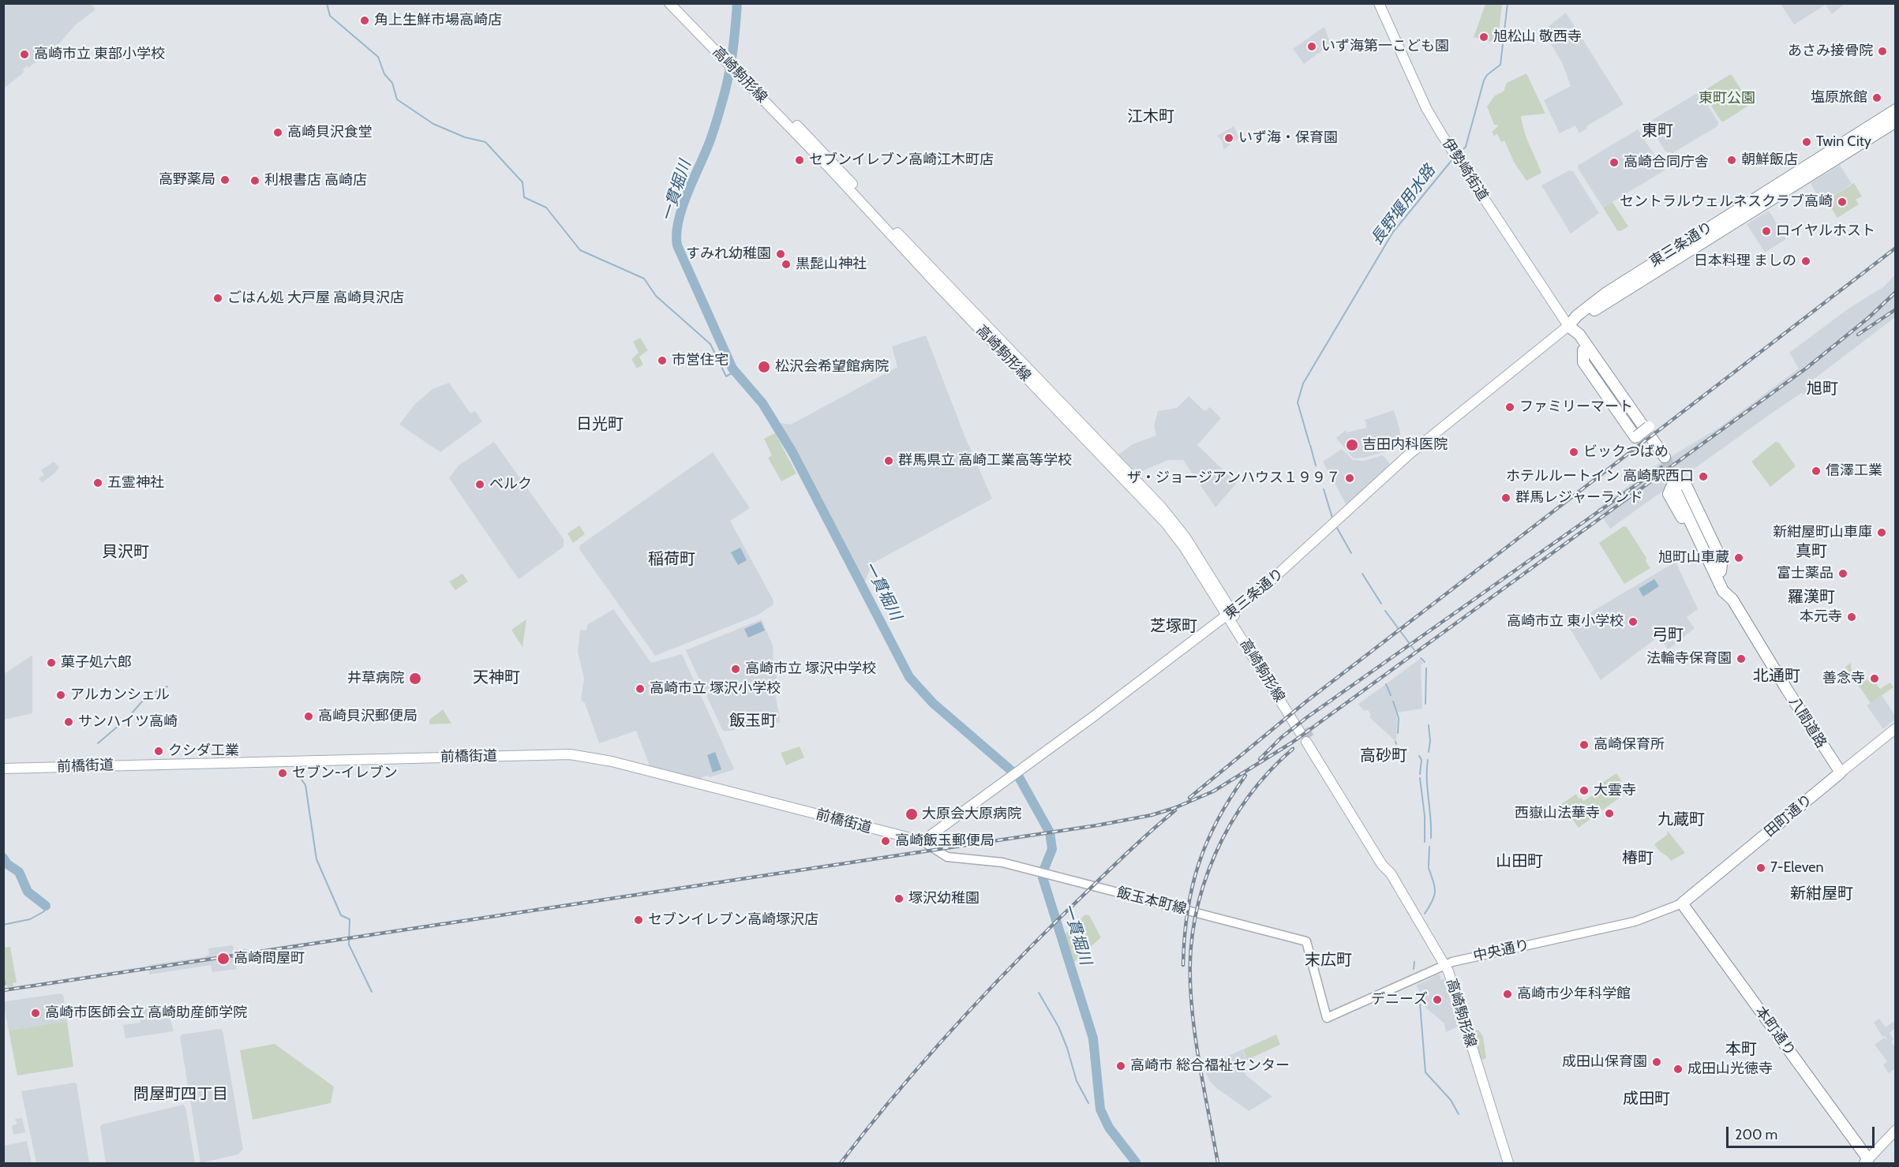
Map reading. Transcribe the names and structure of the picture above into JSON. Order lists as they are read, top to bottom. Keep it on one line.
{"streets":{"highway":["伊勢崎街道","東三条通り","八間道路","田町通り","本町通り"],"main road":["高崎駒形線","前橋街道","飯玉本町線","中央通り"]},"crossings":[["高崎駒形線","東三条通り"],["高崎駒形線","中央通り"],["伊勢崎街道","東三条通り"],["東三条通り","前橋街道"],["東三条通り","飯玉本町線"],["八間道路","田町通り"],["前橋街道","飯玉本町線"],["田町通り","中央通り"],["田町通り","本町通り"],["飯玉本町線","中央通り"],["中央通り","本町通り"]],"districts":["江木町","東町","旭町","日光町","真町","貝沢町","稲荷町","羅漢町","芝塚町","弓町","北通町","天神町","飯玉町","高砂町","九蔵町","椿町","山田町","新紺屋町","末広町","本町","問屋町四丁目","成田町"],"water":["一貫堀川","長野堰用水路"],"parks":["東町公園"],"places":["角上生鮮市場高崎店","旭松山 敬西寺","いず海第一こども園","あさみ接骨院","高崎市立 東部小学校","塩原旅館","高崎貝沢食堂","いず海・保育園","Twin City","セブンイレブン高崎江木町店","朝鮮飯店","高崎合同庁舎","高野薬局","利根書店 高崎店","セントラルウェルネスクラブ高崎","ロイヤルホスト","すみれ幼稚園","日本料理 ましの","黒髭山神社","ごはん処 大戸屋 高崎貝沢店","市営住宅","松沢会希望館病院","ファミリーマート","吉田内科医院","ビックつばめ","群馬県立 高崎工業高等学校","信澤工業","ホテルルートイン 高崎駅西口","ザ・ジョージアンハウス１９９７","五霊神社","ベルク","群馬レジャーランド","新紺屋町山車庫","旭町山車蔵","富士薬品","本元寺","高崎市立 東小学校","法輪寺保育園","菓子処六郎","高崎市立 塚沢中学校","井草病院","善念寺","高崎市立 塚沢小学校","アルカンシェル","高崎貝沢郵便局","サンハイツ高崎","高崎保育所","クシダ工業","セブン-イレブン","大雲寺","西嶽山法華寺","大原会大原病院","高崎飯玉郵便局","7-Eleven","塚沢幼稚園","セブンイレブン高崎塚沢店","高崎問屋町","高崎市少年科学館","デニーズ","高崎市医師会立 高崎助産師学院","成田山保育園","高崎市 総合福祉センター","成田山光徳寺"],"scale_bar":"200 m"}
